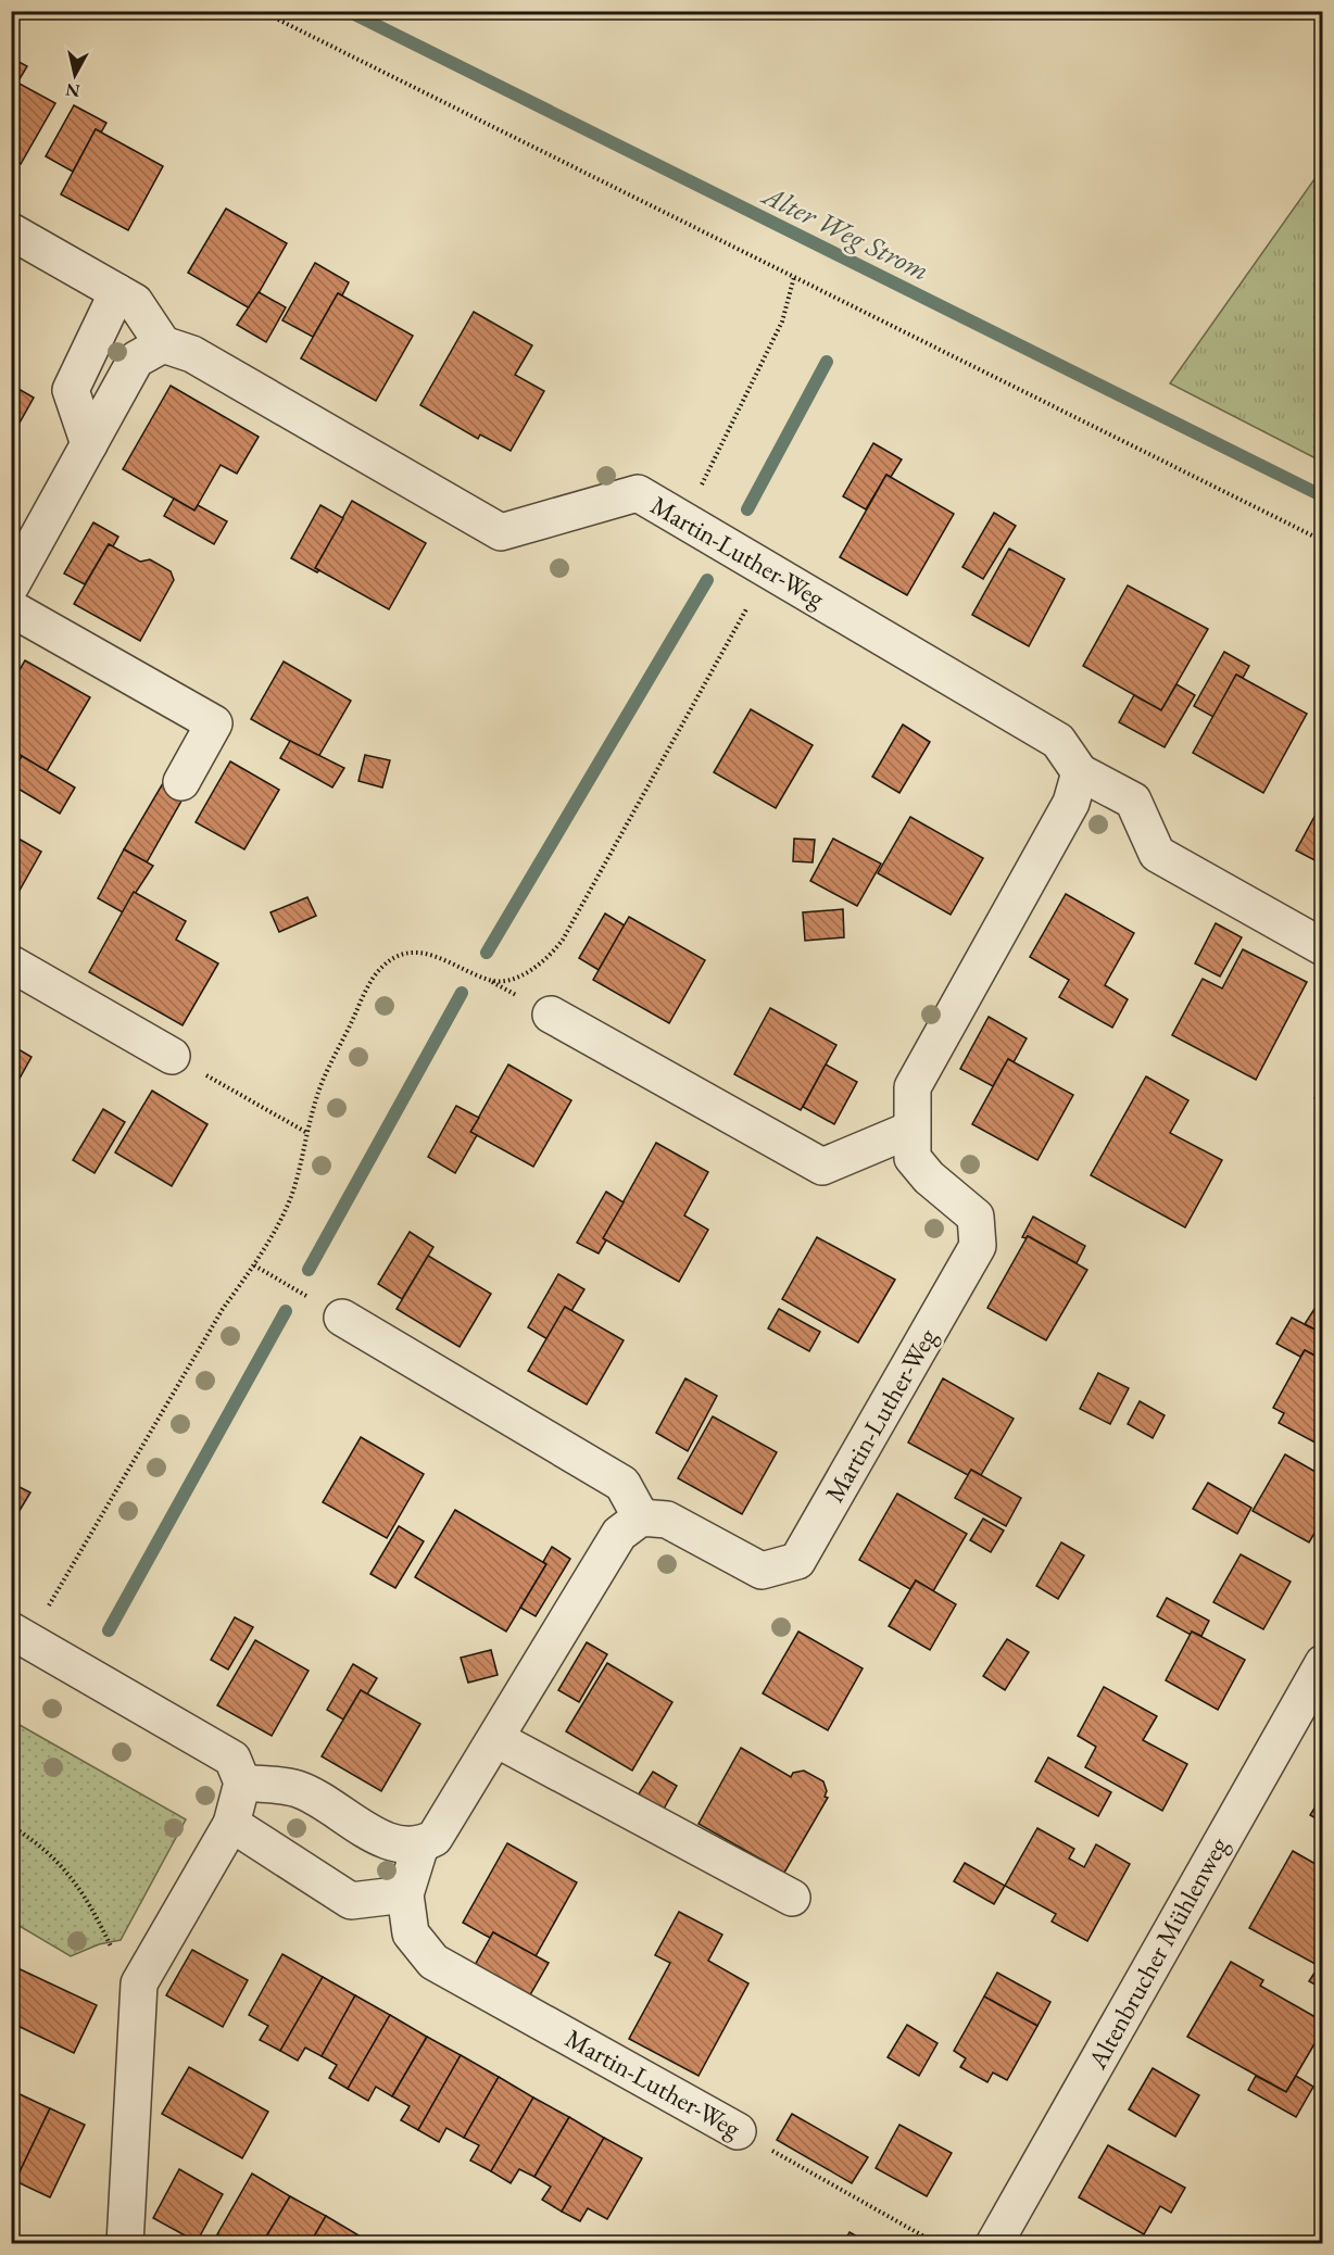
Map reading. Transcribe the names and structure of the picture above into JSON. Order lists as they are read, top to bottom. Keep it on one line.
{"streets":{"street":["Martin-Luther-Weg","Altenbrucher Mühlenweg"]},"water":["Alter Weg Strom"],"north":"bottom"}
